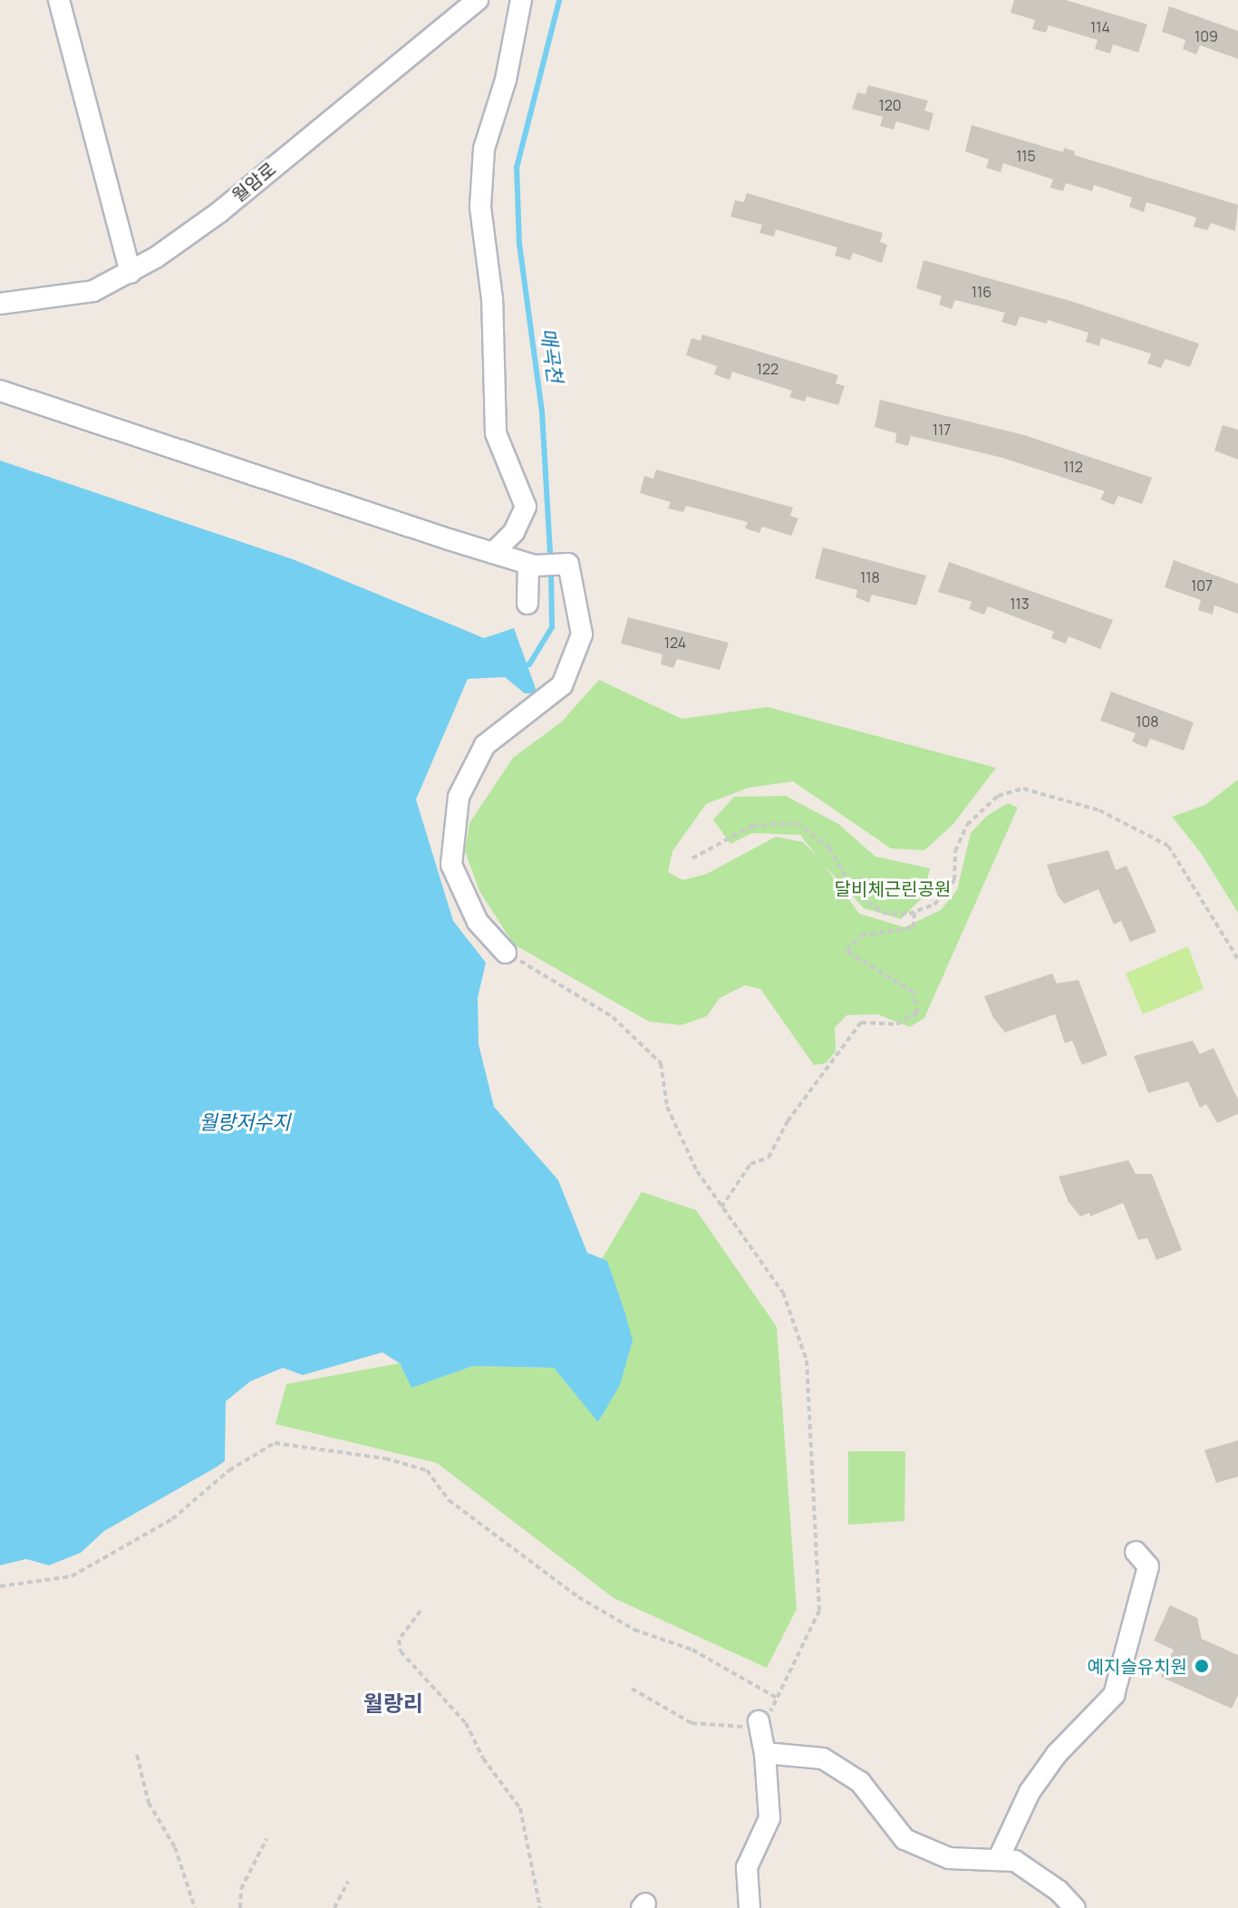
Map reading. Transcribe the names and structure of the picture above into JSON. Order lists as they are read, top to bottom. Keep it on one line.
{"streets":{"street":["월암로"]},"districts":["월랑리"],"water":["매곡천","월랑저수지"],"parks":["달비체근린공원"],"places":["예지슬유치원"],"house_numbers":["114","109","120","115","116","122","117","112","118","107","113","124","108"]}
